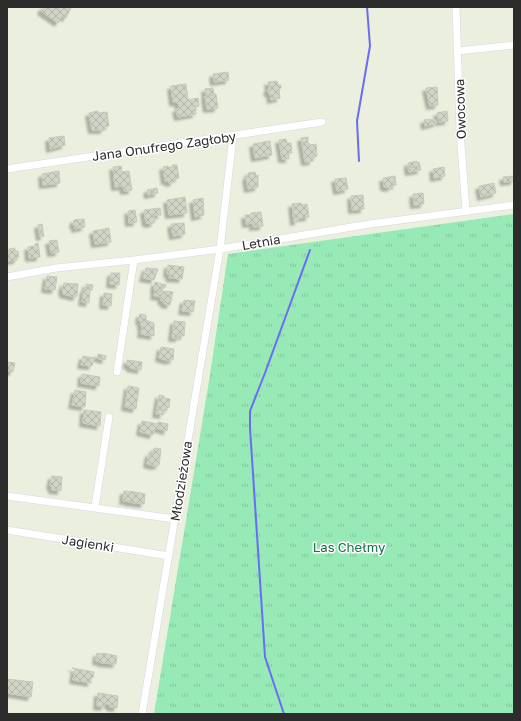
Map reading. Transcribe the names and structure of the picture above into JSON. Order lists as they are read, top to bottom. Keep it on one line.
{"streets":{"street":["Owocowa","Jana Onufrego Zagłoby","Letnia","Młodzieżowa","Jagienki"]},"crossings":[["Owocowa","Letnia"],["Jana Onufrego Zagłoby","Młodzieżowa"],["Letnia","Młodzieżowa"],["Młodzieżowa","Jagienki"]],"parks":["Las Chełmy"]}
